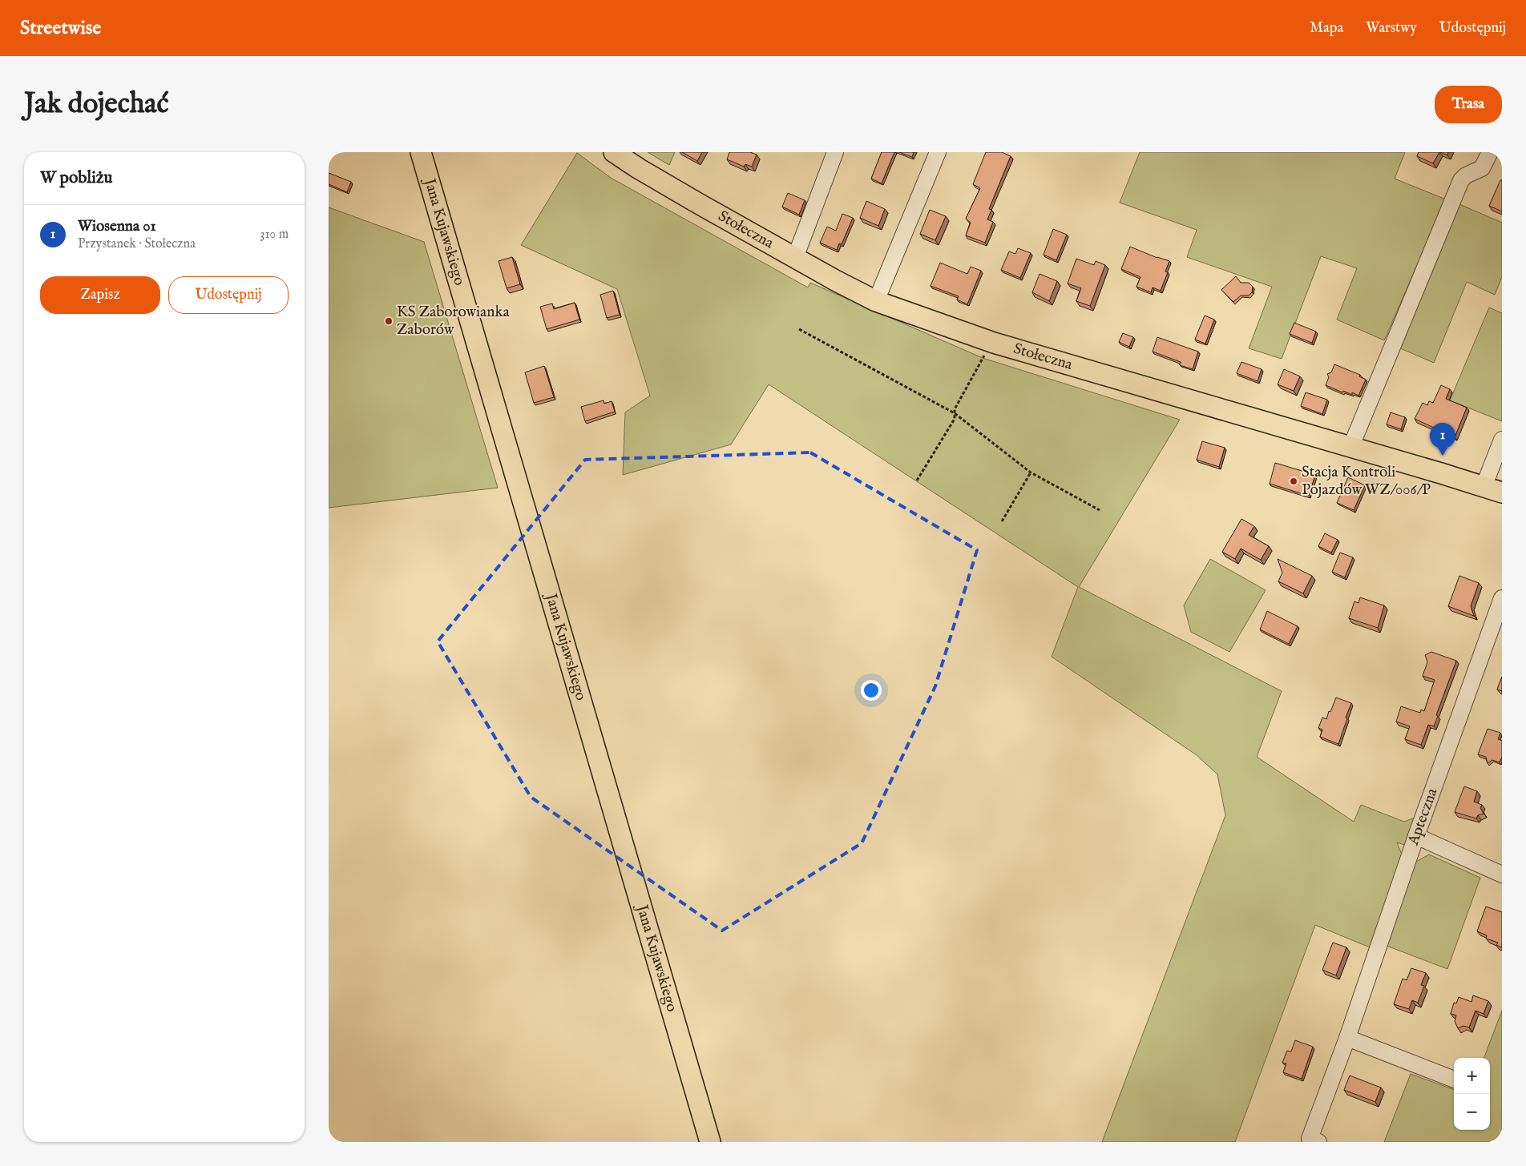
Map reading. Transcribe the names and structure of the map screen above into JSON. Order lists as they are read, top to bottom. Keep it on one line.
{"streets":{"main road":["Stołeczna","Jana Kujawskiego"],"street":["Apteczna"]},"places":["KS Zaborowianka Zaborów","Stacja Kontroli Pojazdów WZ/006/P"],"page":{"header":"Streetwise","nav":["Mapa","Warstwy","Udostępnij"],"buttons":["Trasa",["Zapisz","Udostępnij"]],"title":"Jak dojechać","heading":"W pobliżu","list":[{"mark":"1","name":"Wiosenna 01","note":"Przystanek · Stołeczna","value":"310 m"}],"pins":"1","map_buttons":["+","−"]}}
